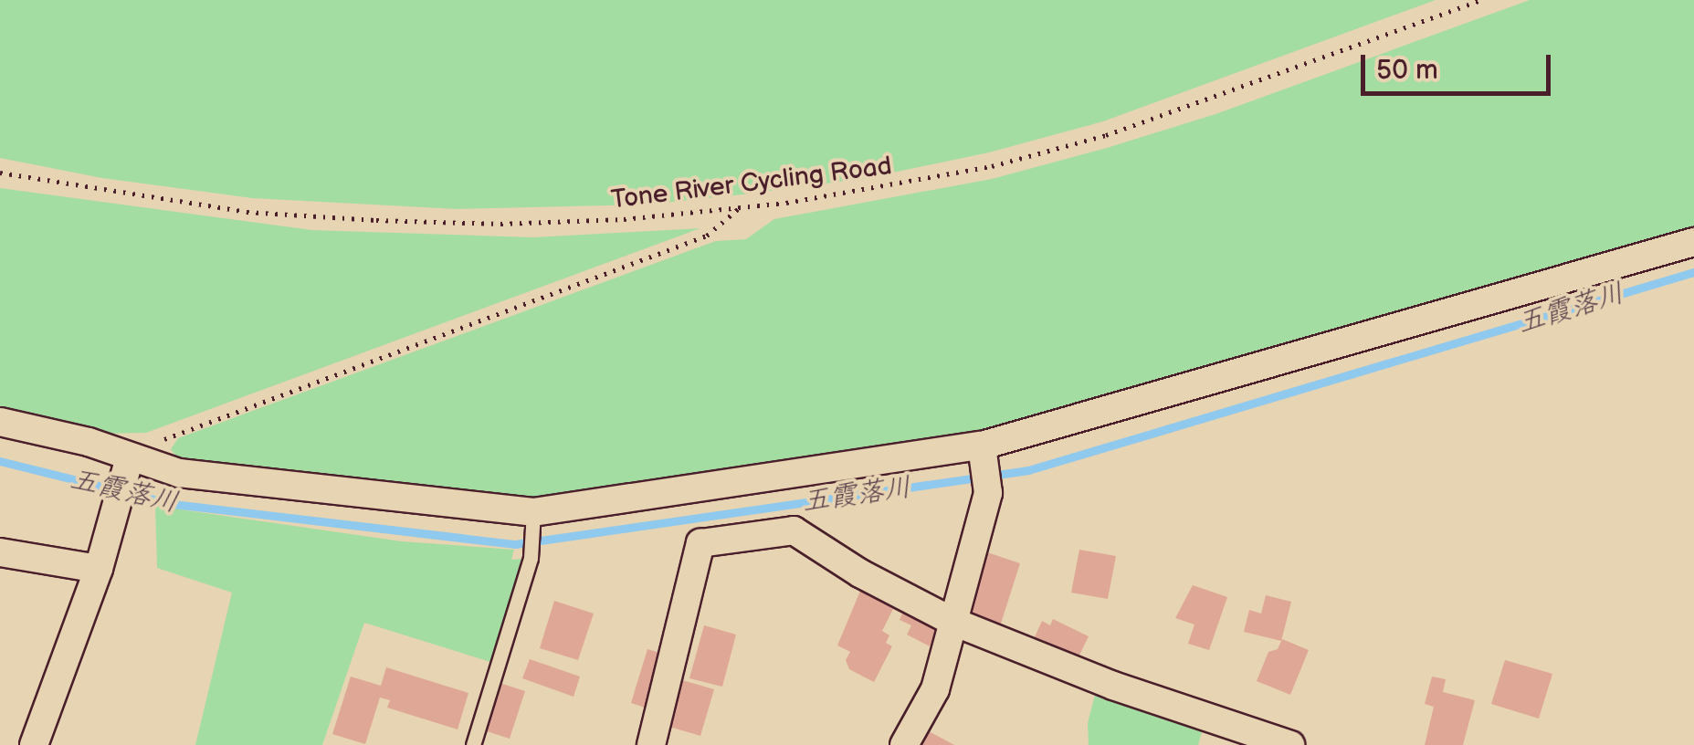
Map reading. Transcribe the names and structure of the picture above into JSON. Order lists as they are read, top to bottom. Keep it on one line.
{"streets":{"path":["Tone River Cycling Road"]},"water":["五霞落川"],"scale_bar":"50 m"}
